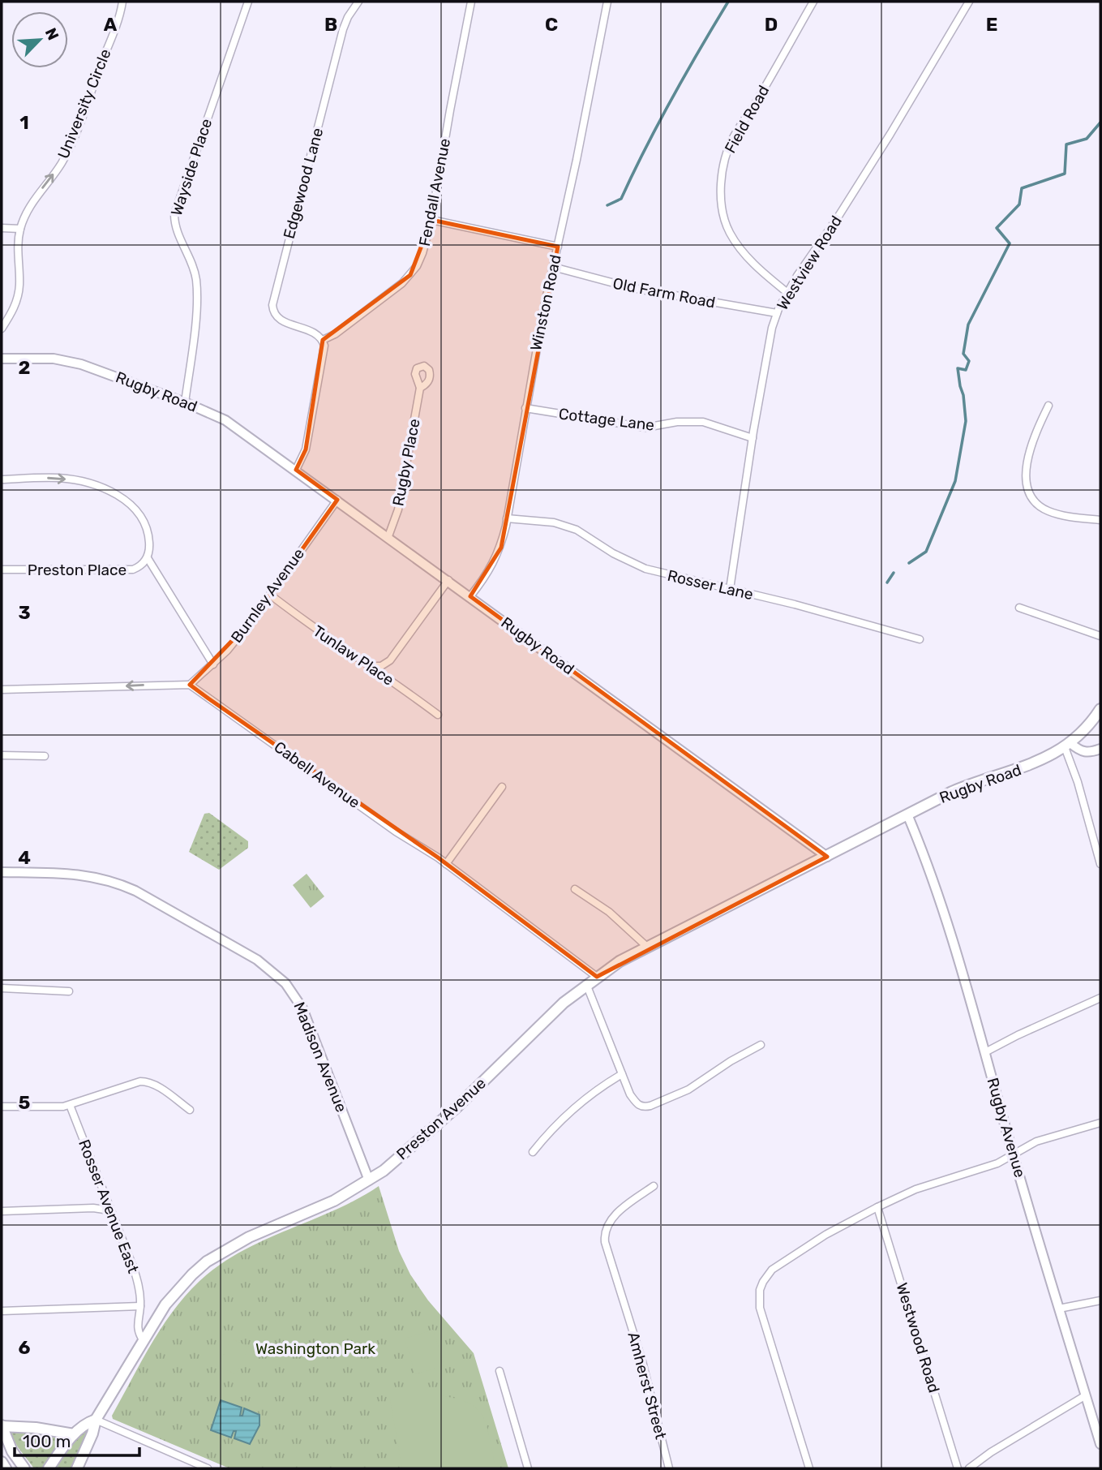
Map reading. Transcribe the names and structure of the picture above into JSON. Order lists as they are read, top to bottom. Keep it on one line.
{"streets":{"main road":["Rugby Road","Preston Avenue"],"street":["University Circle","Field Road","Wayside Place","Edgewood Lane","Fendall Avenue","Westview Road","Old Farm Road","Winston Road","Cottage Lane","Rugby Place","Preston Place","Rosser Lane","Burnley Avenue","Tunlaw Place","Cabell Avenue","Madison Avenue","Rugby Avenue","Rosser Avenue East","Westwood Road","Amherst Street"]},"crossings":[["Field Road","Westview Road"],["Wayside Place","Rugby Road"],["Edgewood Lane","Fendall Avenue"],["Westview Road","Old Farm Road"],["Westview Road","Cottage Lane"],["Westview Road","Rosser Lane"],["Old Farm Road","Winston Road"],["Winston Road","Rugby Road"],["Winston Road","Cottage Lane"],["Winston Road","Rosser Lane"],["Rugby Road","Rugby Place"],["Rugby Road","Burnley Avenue"],["Rugby Road","Preston Avenue"],["Rugby Road","Rugby Avenue"],["Preston Place","Burnley Avenue"],["Burnley Avenue","Tunlaw Place"],["Burnley Avenue","Cabell Avenue"],["Cabell Avenue","Preston Avenue"],["Madison Avenue","Preston Avenue"],["Preston Avenue","Rosser Avenue East"]],"one_way":["University Circle","Preston Place"],"parks":["Washington Park"],"scale_bar":"100 m","north":"top right","grid":{"columns":["A","B","C","D","E"],"rows":["1","2","3","4","5","6"]}}
